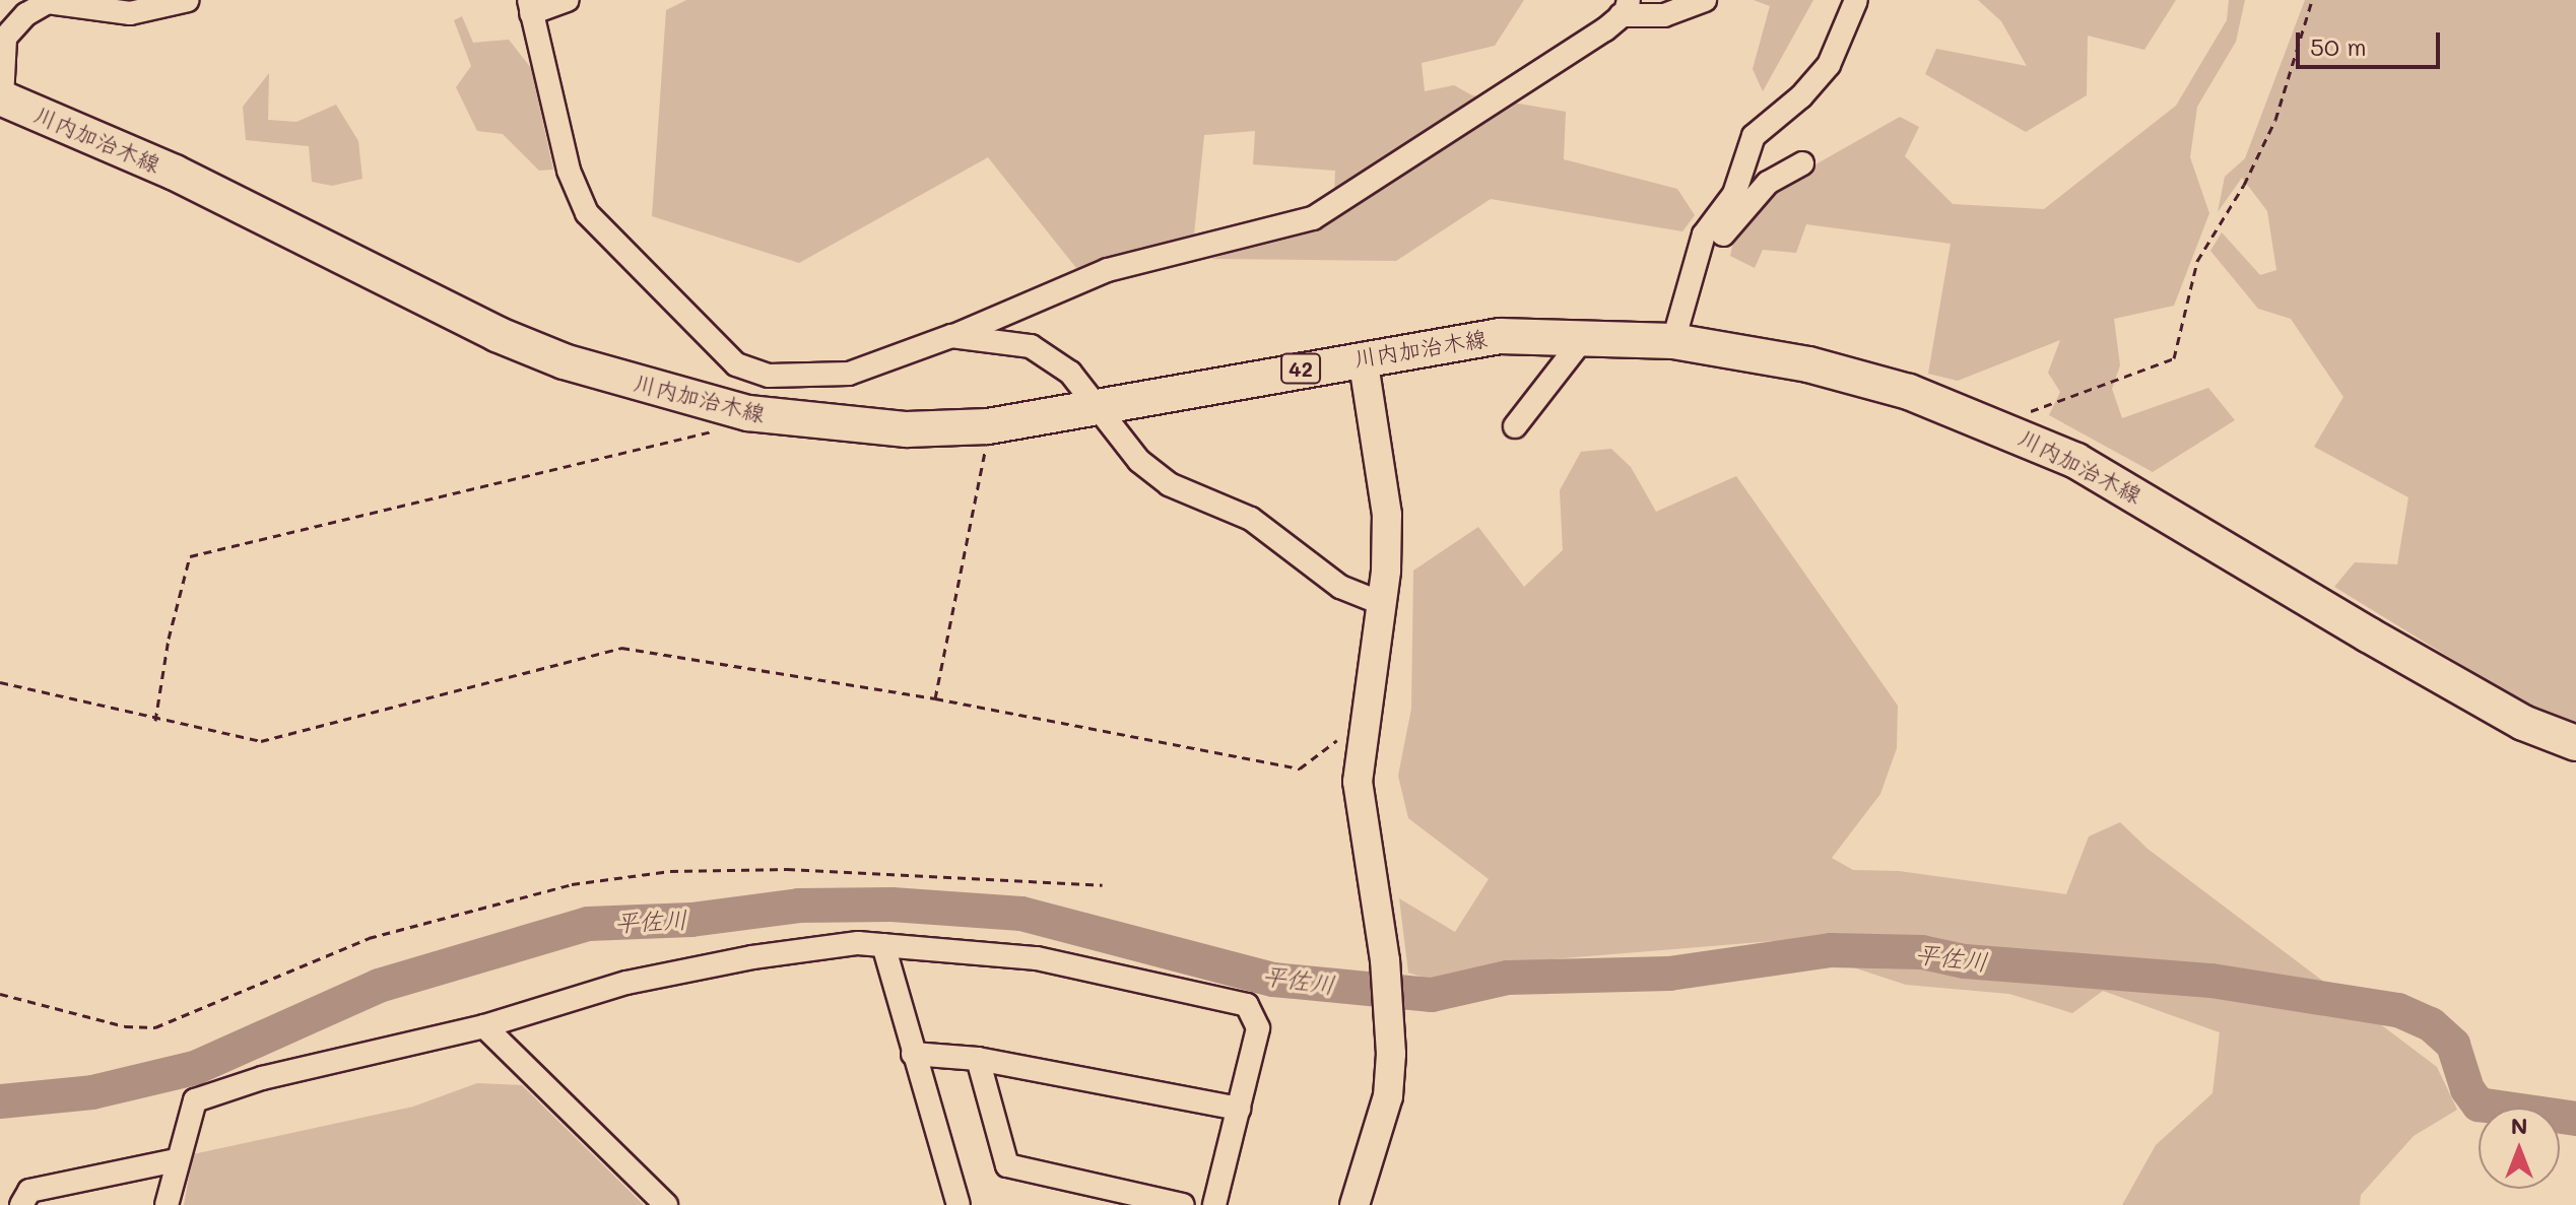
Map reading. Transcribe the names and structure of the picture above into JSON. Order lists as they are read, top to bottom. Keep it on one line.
{"streets":{"main road":["川内加治木線","42"]},"water":["平佐川"],"scale_bar":"50 m","north":"top"}
